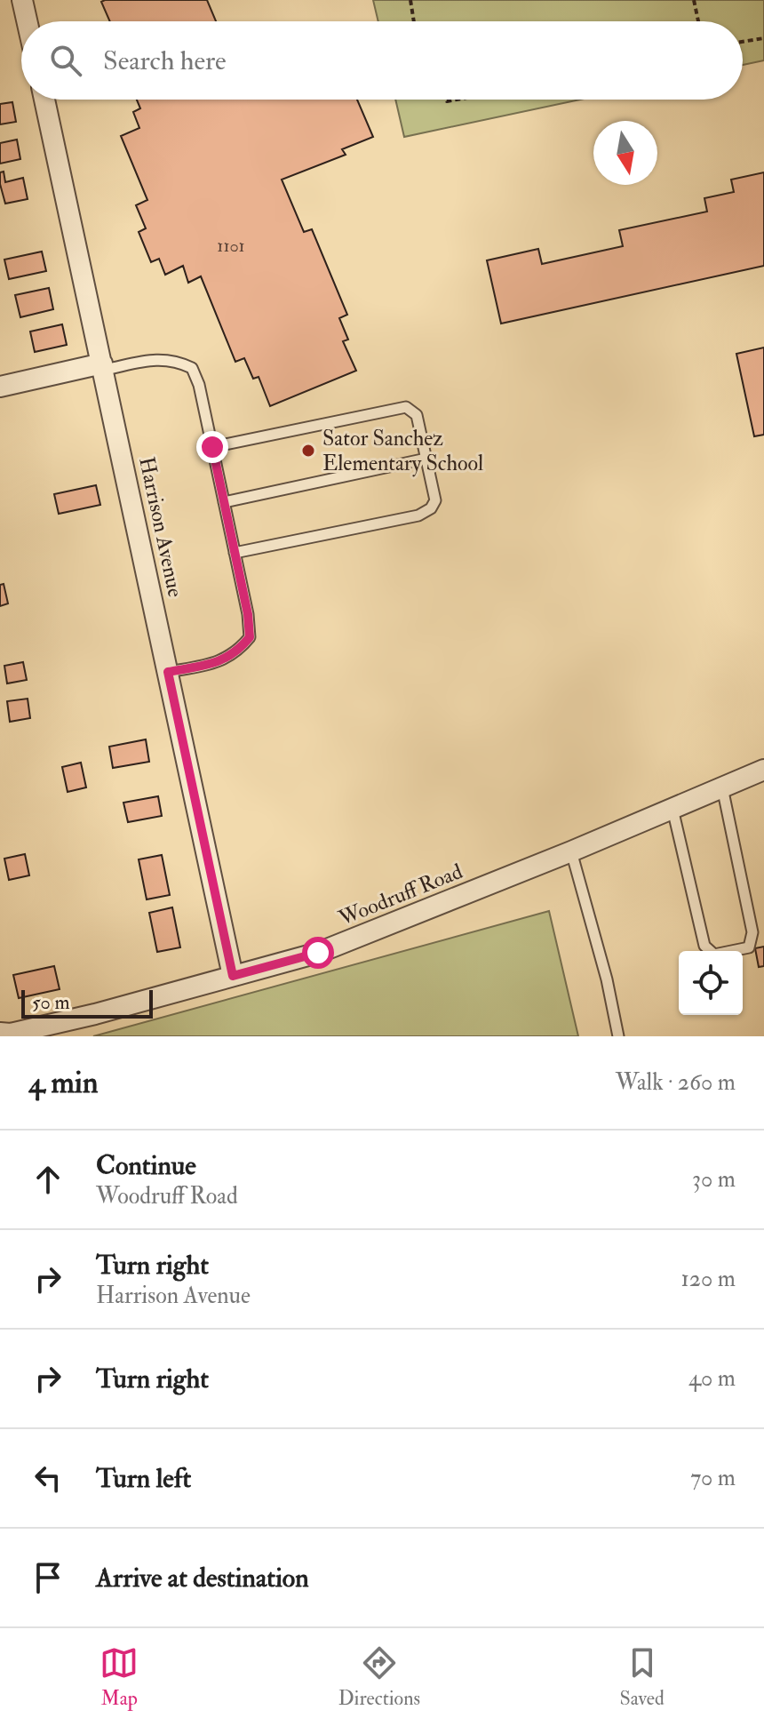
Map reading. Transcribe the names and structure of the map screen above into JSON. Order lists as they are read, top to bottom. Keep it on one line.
{"streets":{"street":["Harrison Avenue","Woodruff Road"]},"crossings":[["Harrison Avenue","Woodruff Road"]],"places":["Sator Sanchez Elementary School"],"house_numbers":["1101"],"scale_bar":"50 m","north":"bottom","page":{"search":"Search here","scale":"50 m","heading":["4 min","Walk · 260 m"],"list":[["Continue","Woodruff Road","30 m"],["Turn right","Harrison Avenue","120 m"],["Turn right","40 m"],["Turn left","70 m"],"Arrive at destination"],"nav":["Map","Directions","Saved"]}}
